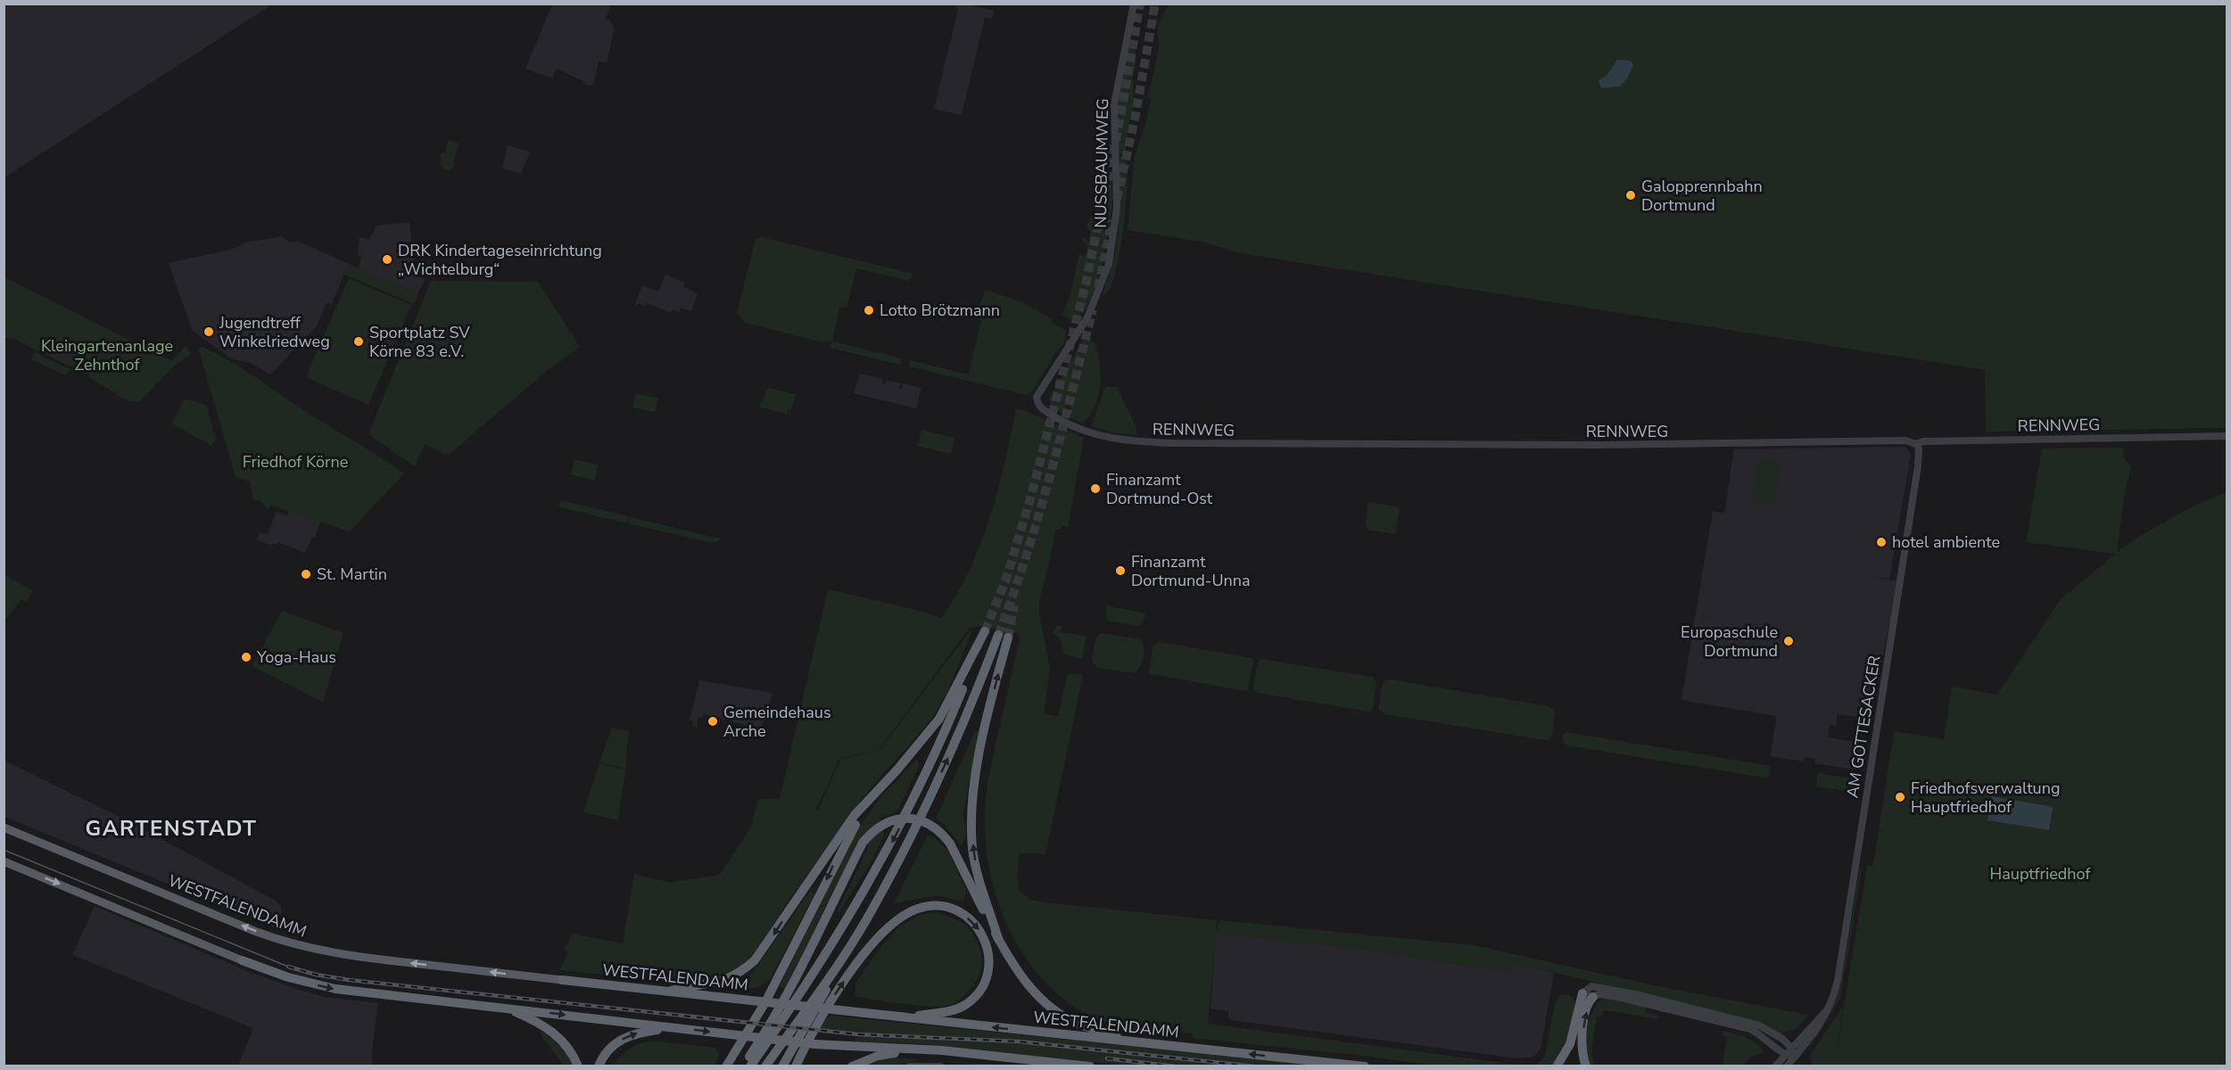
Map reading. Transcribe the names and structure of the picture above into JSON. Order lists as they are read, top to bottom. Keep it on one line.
{"streets":{"highway":["WESTFALENDAMM"],"street":["NUSSBAUMWEG","RENNWEG","AM GOTTESACKER"]},"crossings":[["NUSSBAUMWEG","RENNWEG"],["RENNWEG","AM GOTTESACKER"]],"districts":["GARTENSTADT"],"parks":["Kleingartenanlage Zehnthof","Friedhof Körne","Hauptfriedhof"],"places":["Galopprennbahn Dortmund","DRK Kindertageseinrichtung „Wichtelburg“","Lotto Brötzmann","Jugendtreff Winkelriedweg","Sportplatz SV Körne 83 e.V.","Finanzamt Dortmund-Ost","hotel ambiente","Finanzamt Dortmund-Unna","St. Martin","Europaschule Dortmund","Yoga-Haus","Gemeindehaus Arche","Friedhofsverwaltung Hauptfriedhof"]}
